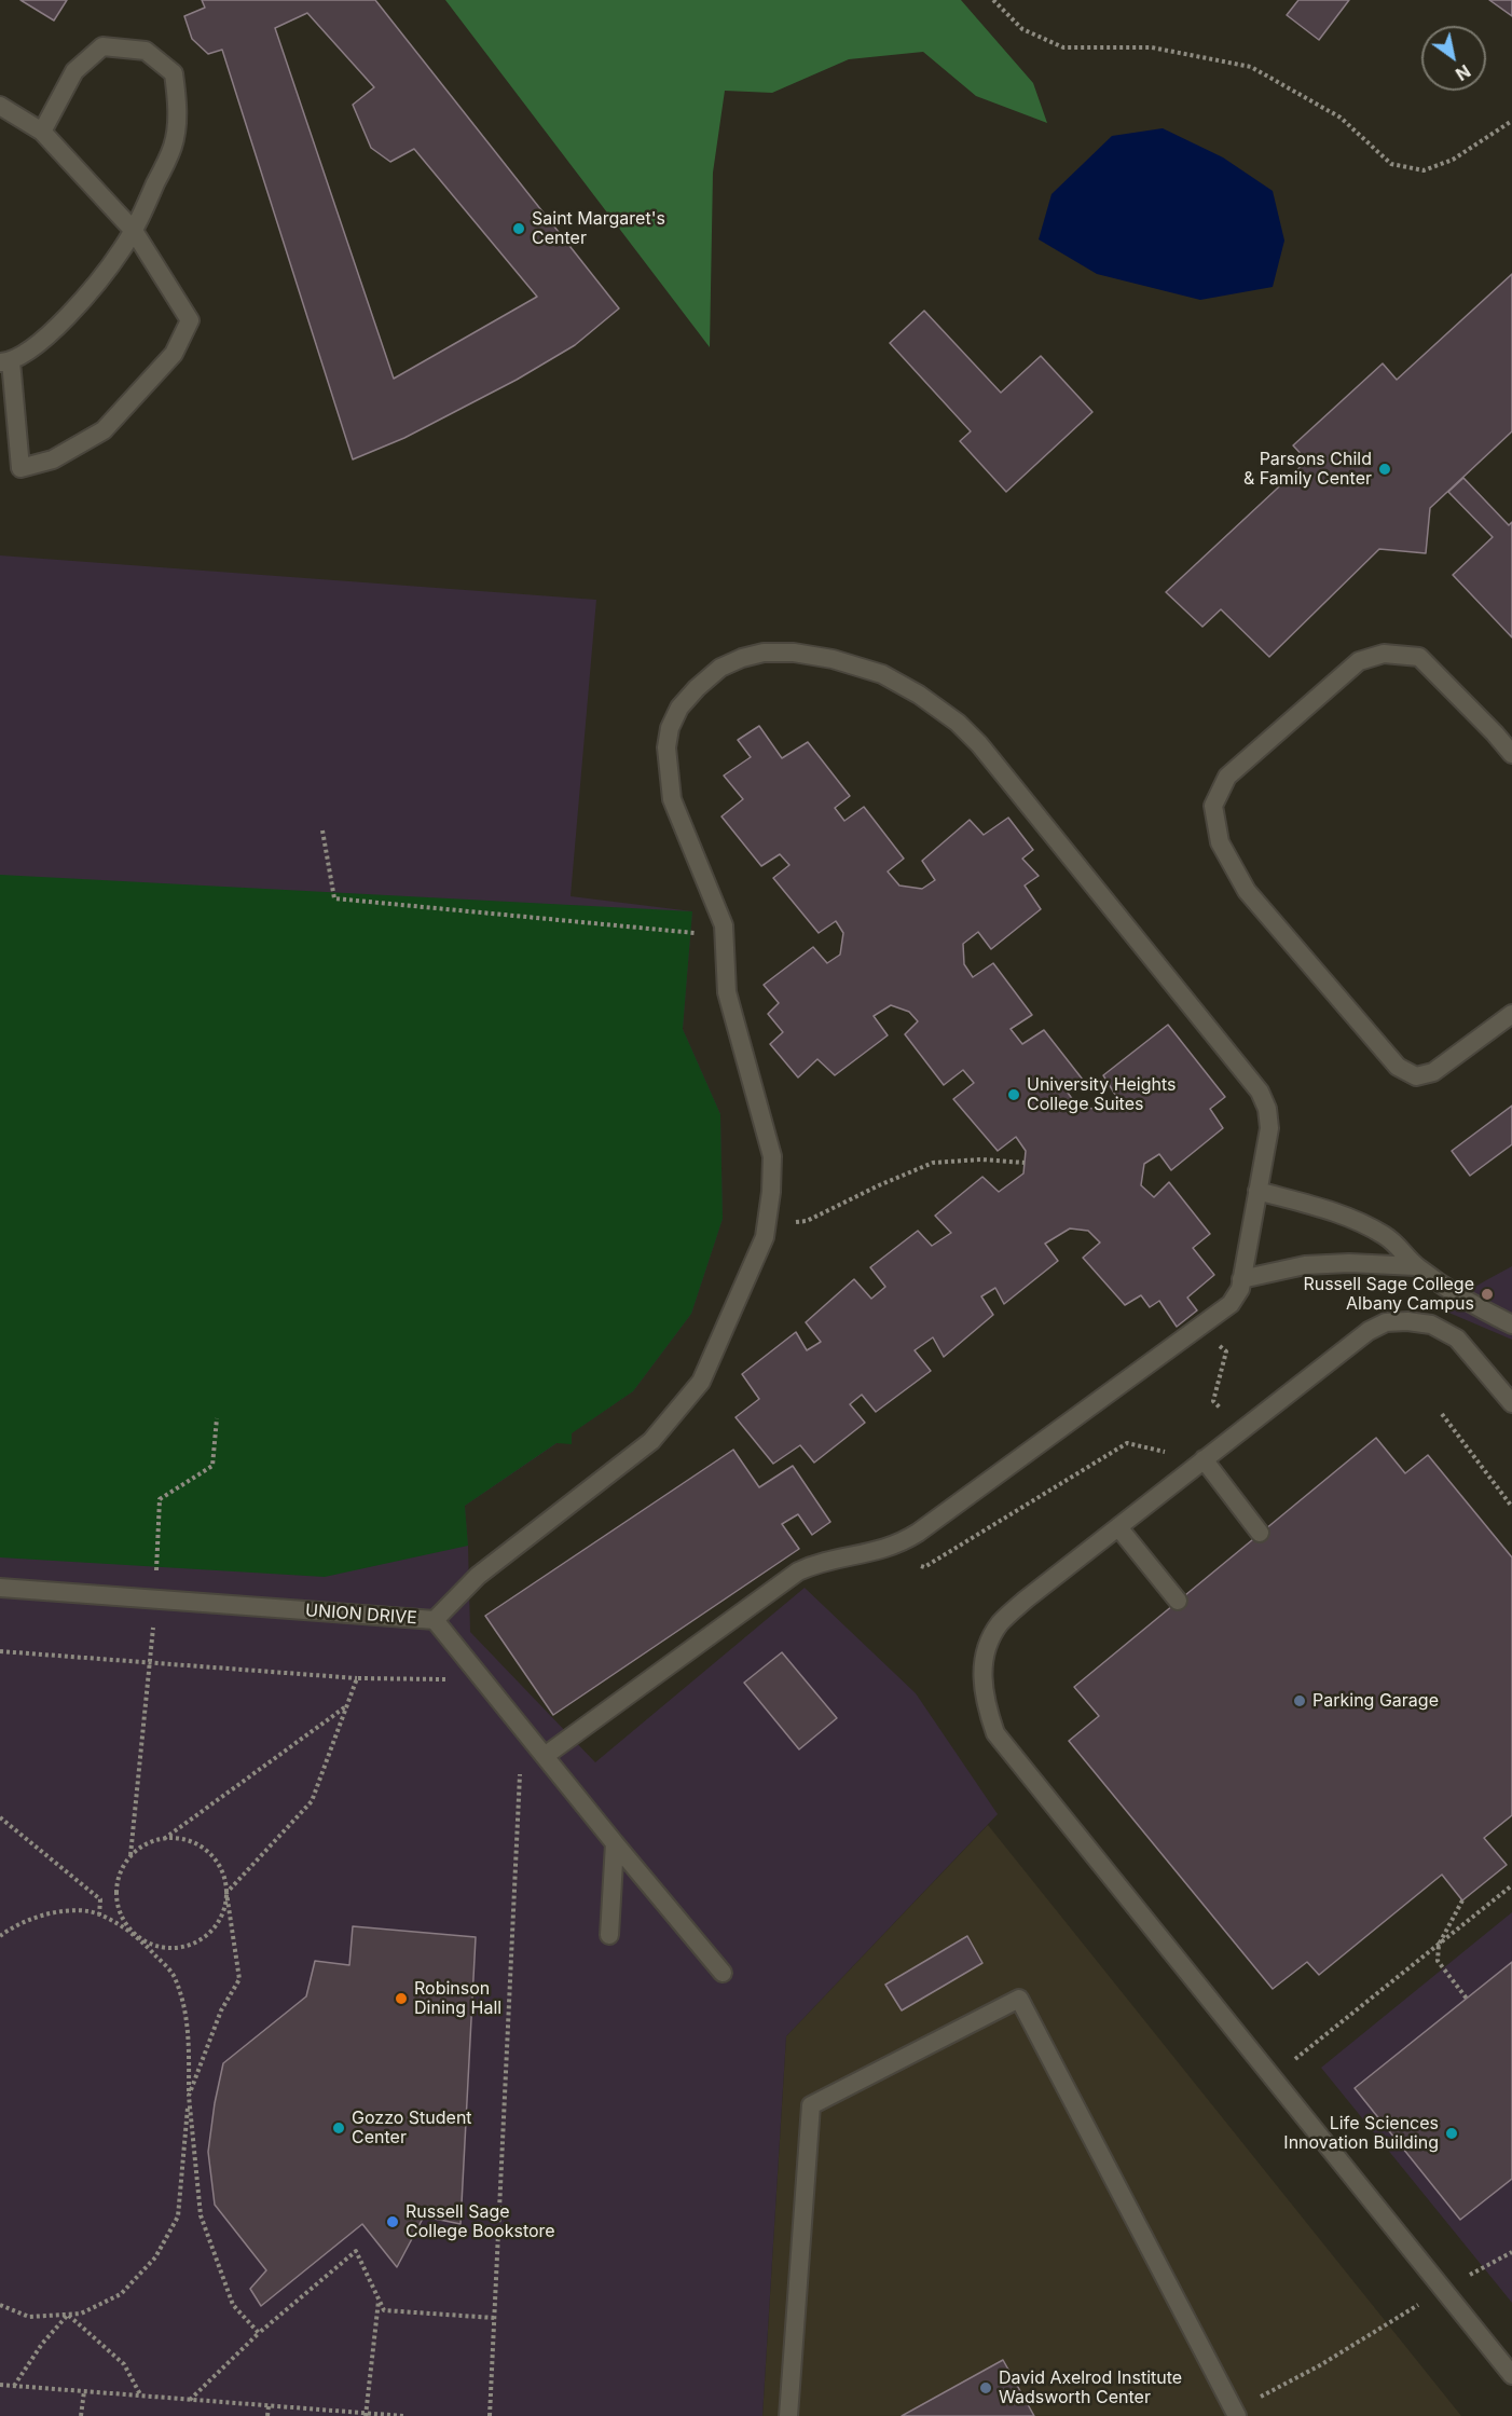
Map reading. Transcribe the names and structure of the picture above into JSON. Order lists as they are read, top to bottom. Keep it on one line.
{"streets":{"lane":["UNION DRIVE"]},"places":["Saint Margaret's Center","Parsons Child & Family Center","University Heights College Suites","Russell Sage College Albany Campus","Parking Garage","Robinson Dining Hall","Gozzo Student Center","Life Sciences Innovation Building","Russell Sage College Bookstore","David Axelrod Institute Wadsworth Center"],"north":"bottom right"}
